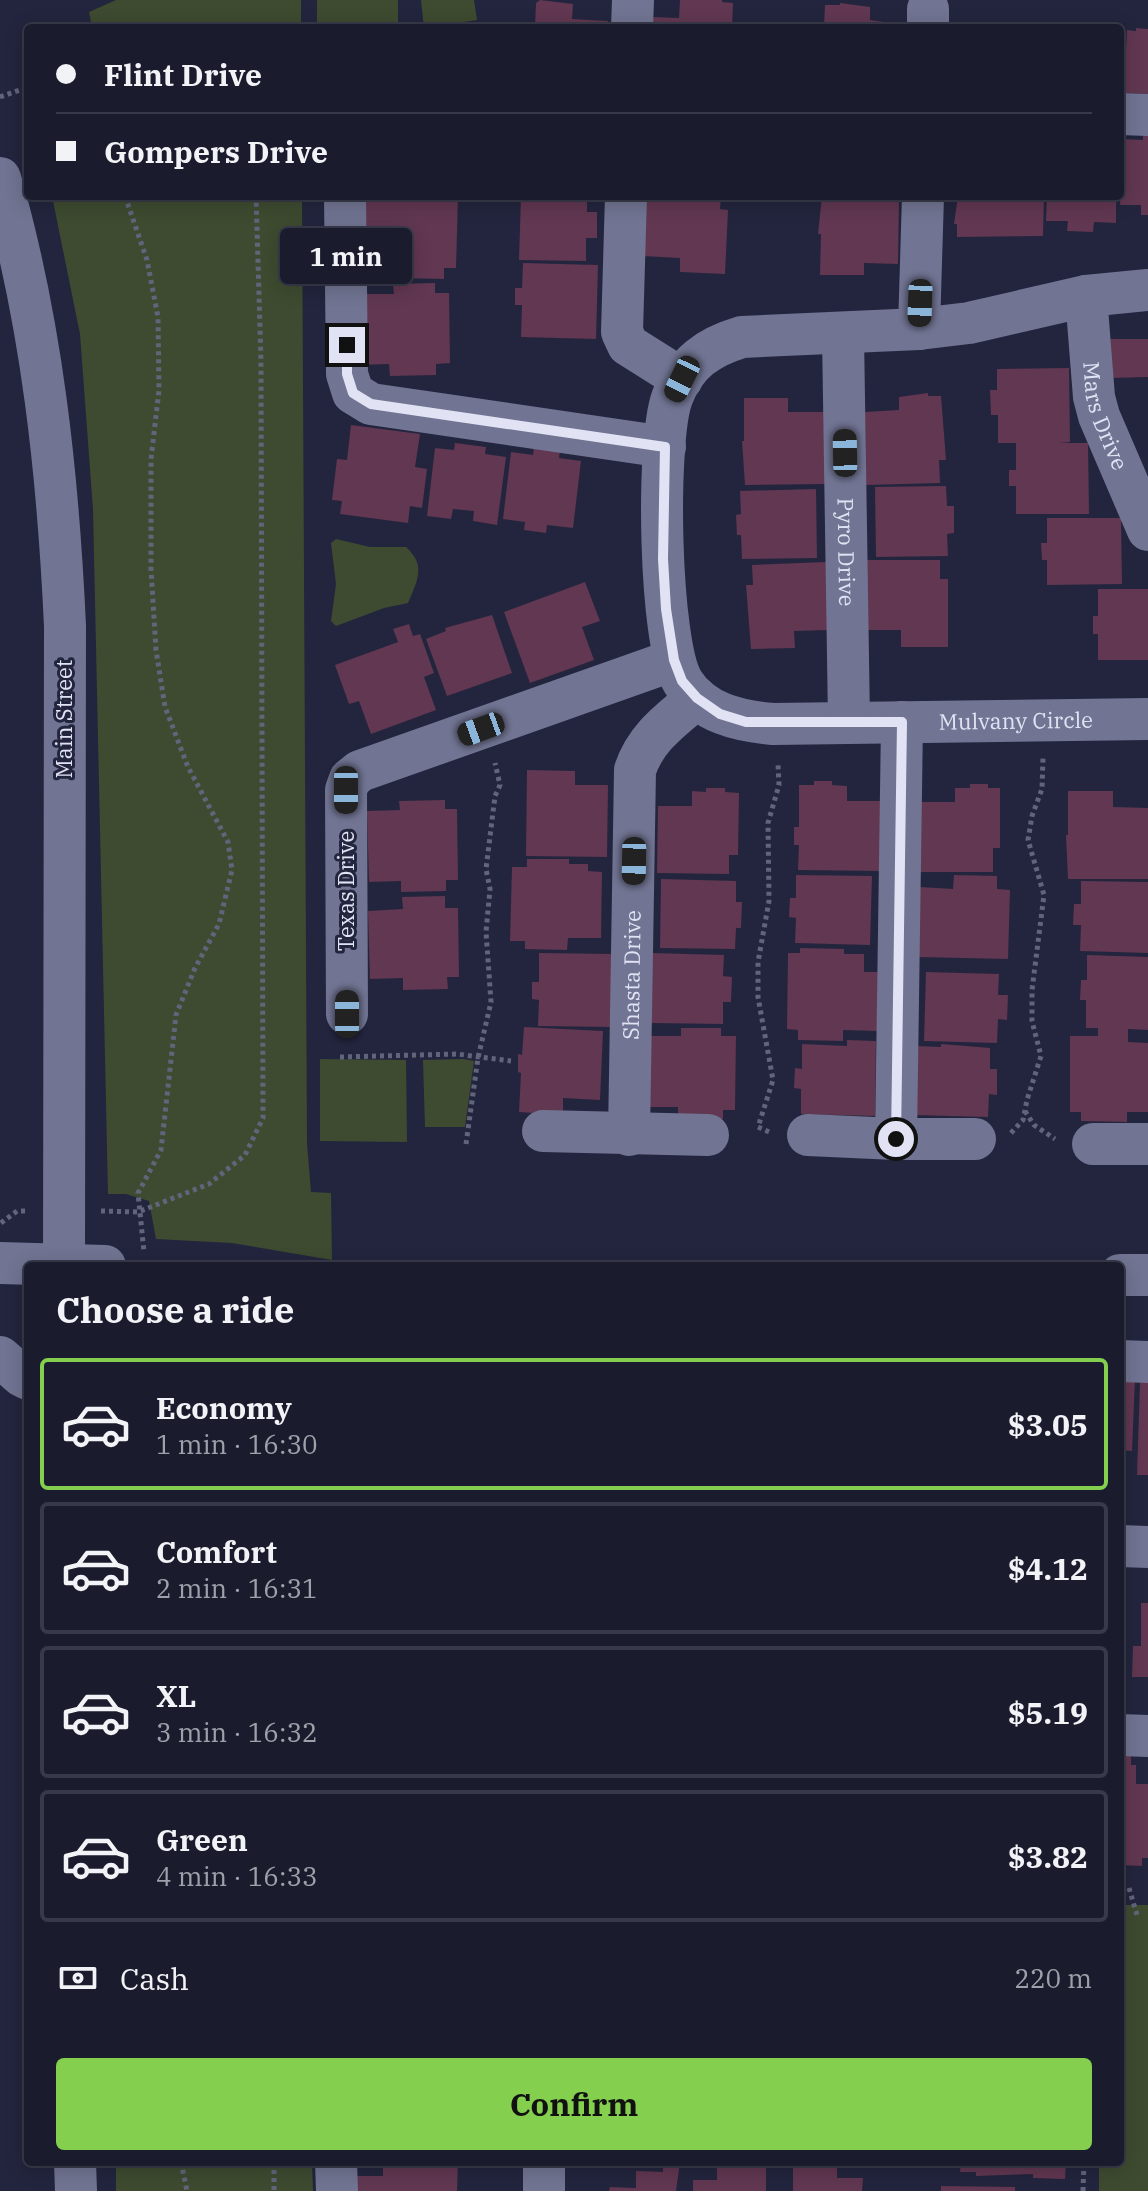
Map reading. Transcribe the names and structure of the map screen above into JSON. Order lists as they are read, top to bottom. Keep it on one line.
{"streets":{"street":["Mars Drive","Pyro Drive","Main Street","Mulvany Circle","Texas Drive","Shasta Drive"]},"crossings":[["Mars Drive","Mulvany Circle"],["Pyro Drive","Mulvany Circle"],["Mulvany Circle","Texas Drive"],["Mulvany Circle","Shasta Drive"]],"page":{"banner":["Flint Drive","Gompers Drive"],"bubble":"1 min","heading":"Choose a ride","list":[{"name":"Economy","note":"1 min · 16:30","value":"$3.05"},{"name":"Comfort","note":"2 min · 16:31","value":"$4.12"},{"name":"XL","note":"3 min · 16:32","value":"$5.19"},{"name":"Green","note":"4 min · 16:33","value":"$3.82"}],"pay":["Cash","220 m"],"buttons":"Confirm"}}
